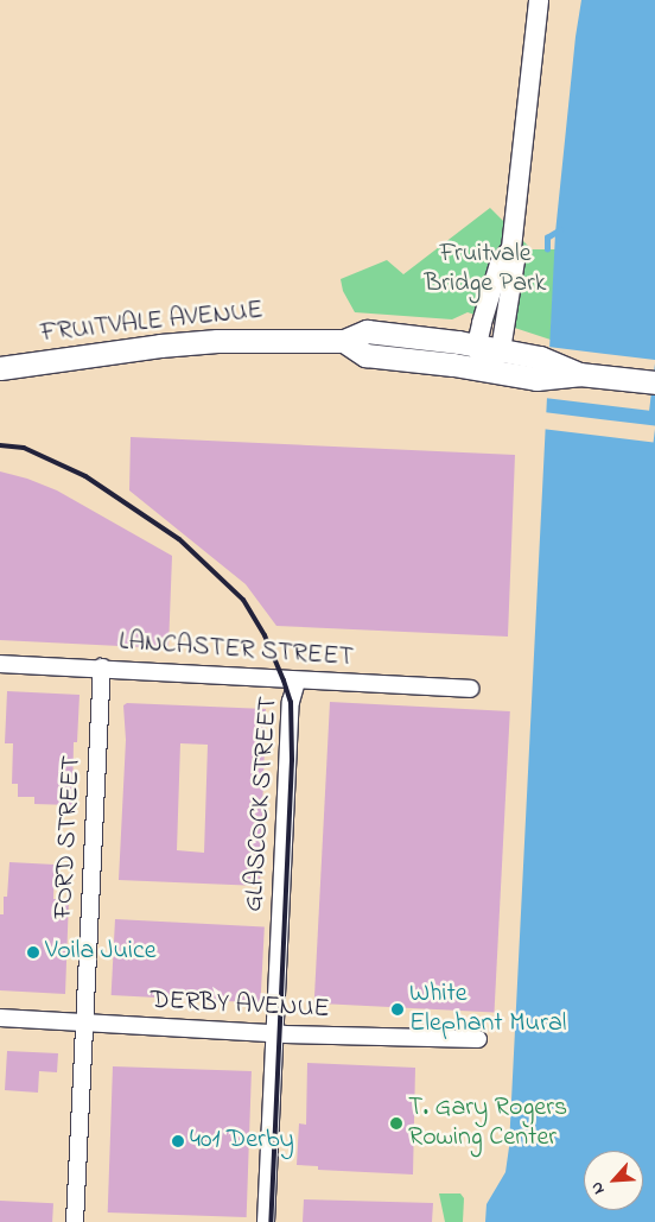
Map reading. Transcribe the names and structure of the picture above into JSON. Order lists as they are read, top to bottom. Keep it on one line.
{"streets":{"main road":["FRUITVALE AVENUE"],"street":["LANCASTER STREET","GLASCOCK STREET","FORD STREET","DERBY AVENUE"]},"crossings":[["LANCASTER STREET","GLASCOCK STREET"],["LANCASTER STREET","FORD STREET"],["GLASCOCK STREET","DERBY AVENUE"],["FORD STREET","DERBY AVENUE"]],"parks":["Fruitvale Bridge Park"],"places":["Voila Juice","White Elephant Mural","T. Gary Rogers Rowing Center","401 Derby"],"north":"bottom left"}
